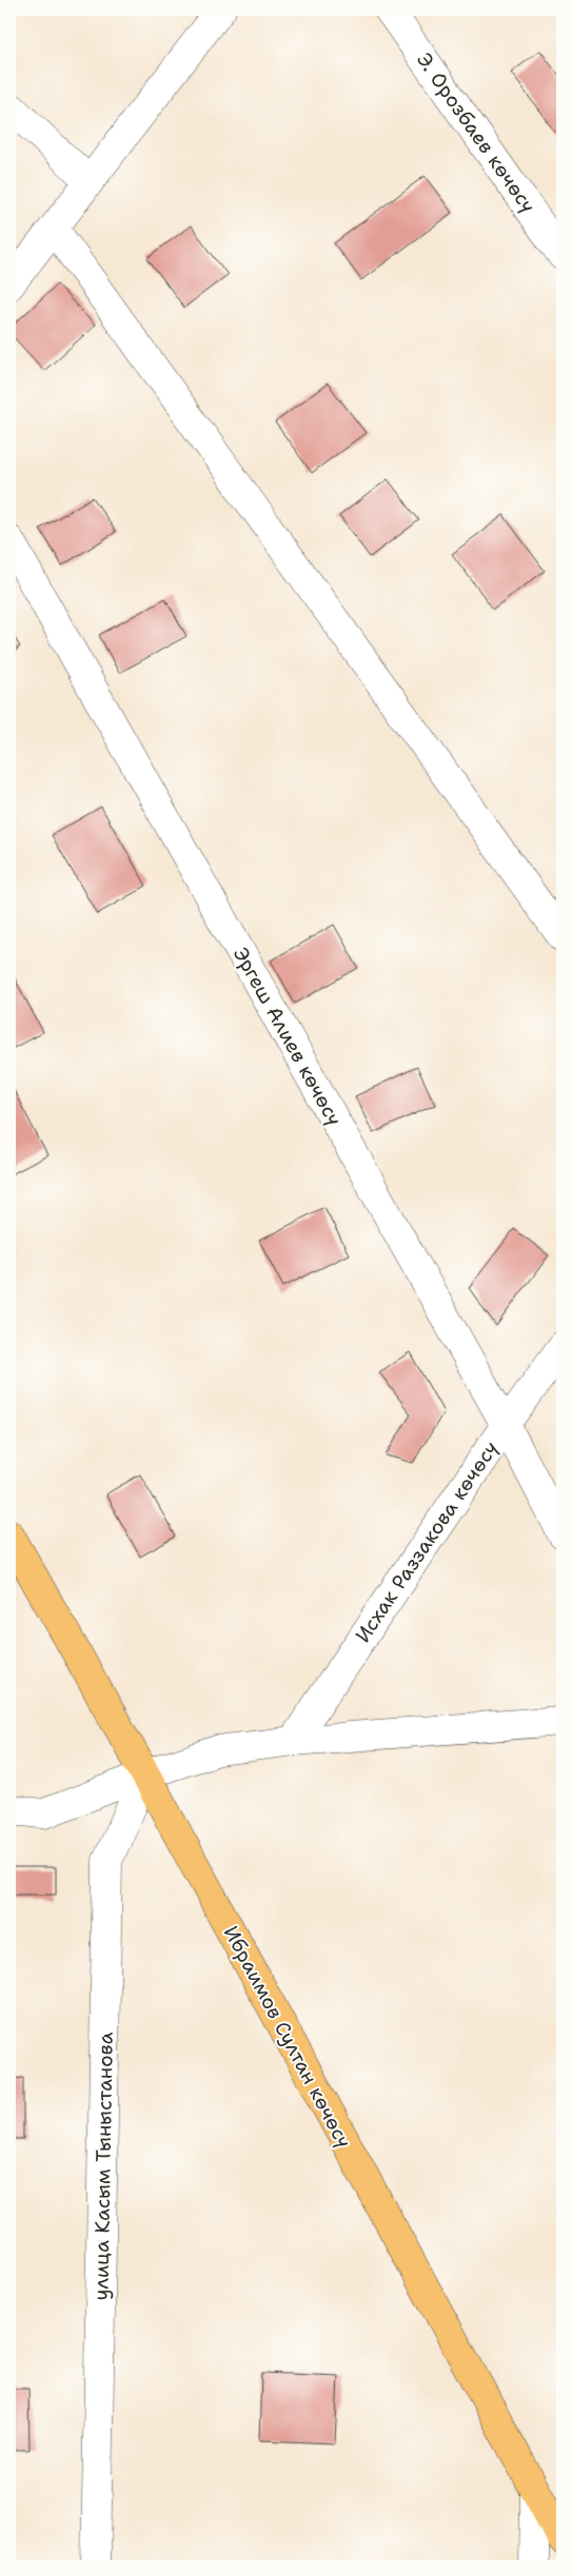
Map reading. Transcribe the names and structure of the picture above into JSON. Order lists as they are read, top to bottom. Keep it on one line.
{"streets":{"main road":["Ибраимов Султан көчөсү"],"street":["Э. Орозбаев көчөсү","Эргеш Алиев көчөсү","Исхак Раззакова көчөсү","улица Касым Тыныстанова"]},"crossings":[["Эргеш Алиев көчөсү","Исхак Раззакова көчөсү"],["Ибраимов Султан көчөсү","улица Касым Тыныстанова"]]}
